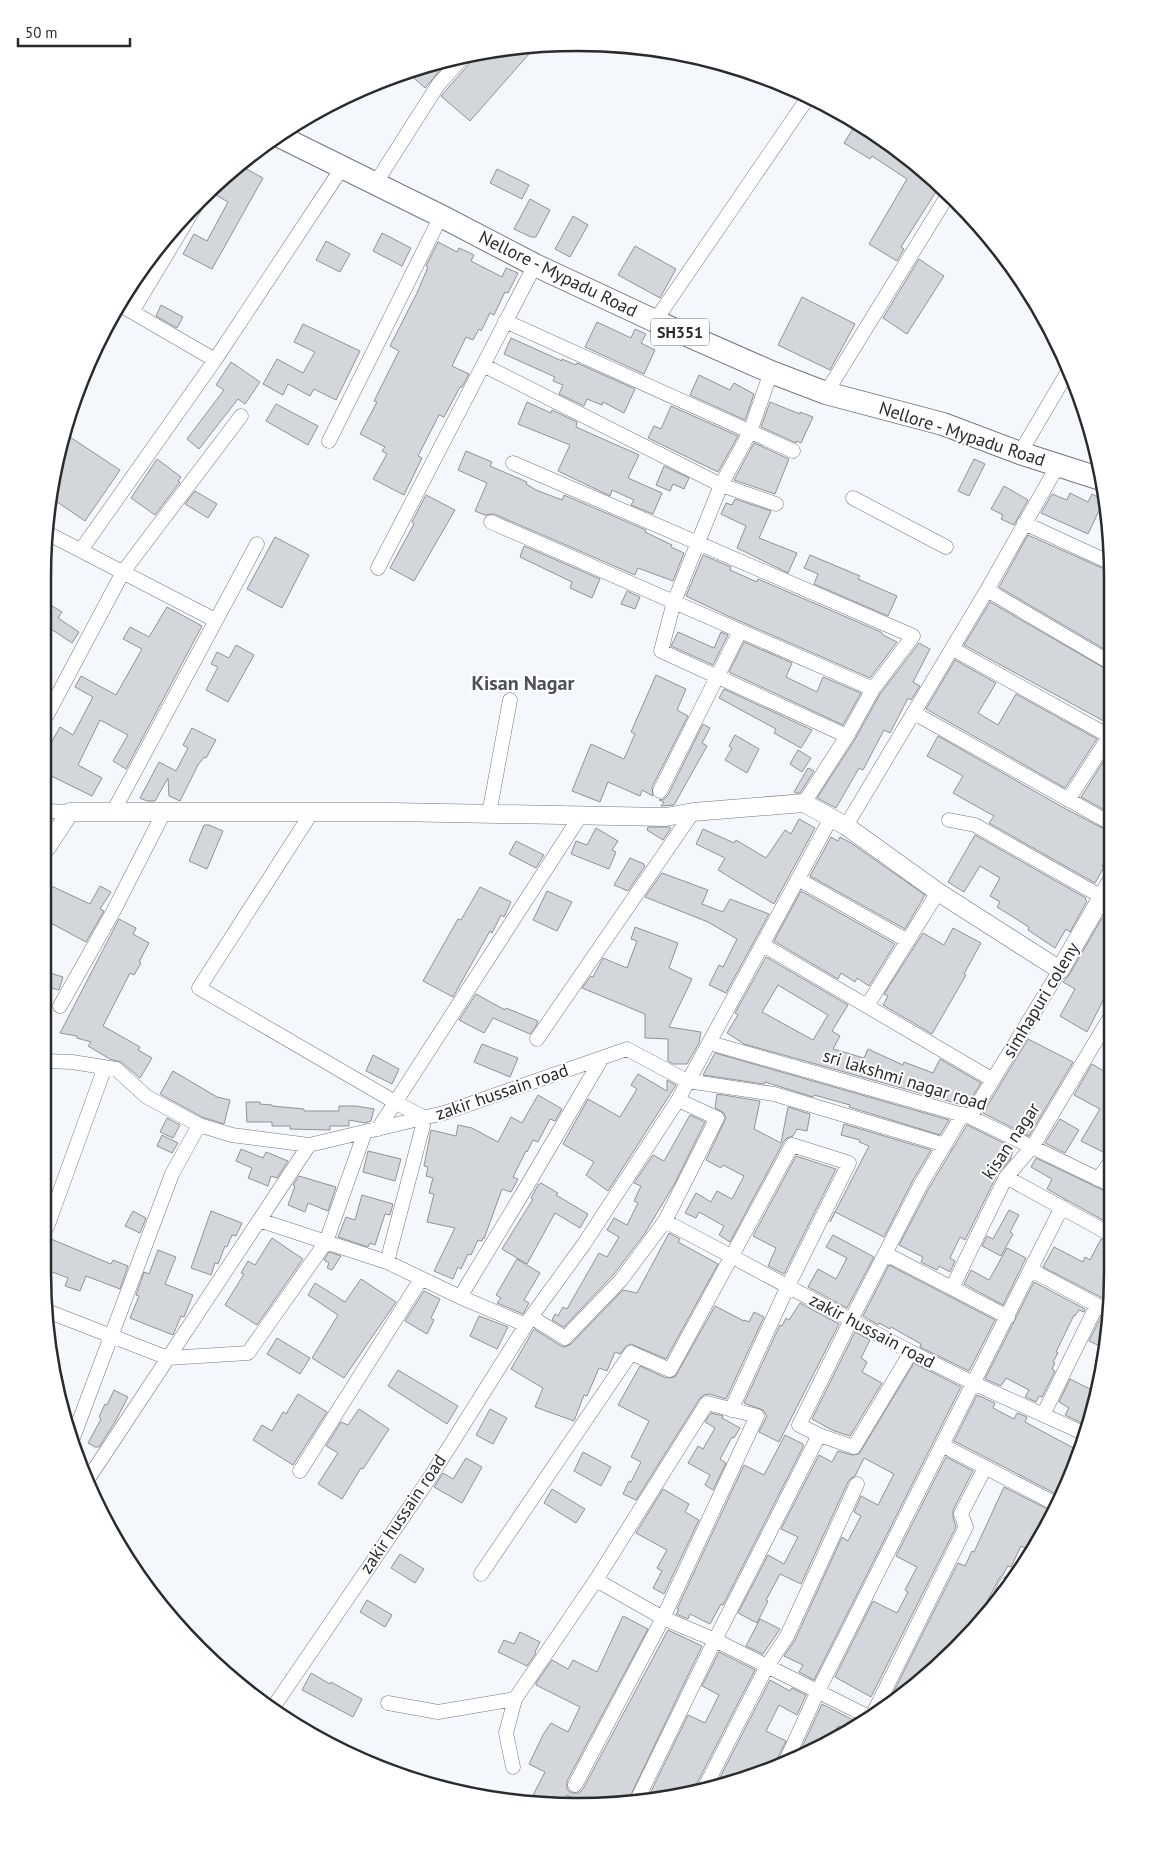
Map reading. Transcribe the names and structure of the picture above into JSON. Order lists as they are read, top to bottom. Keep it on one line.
{"streets":{"main road":["Nellore - Mypadu Road","SH351"],"street":["simhapuri coleny","sri lakshmi nagar road","zakir hussain road","kisan nagar"]},"crossings":[["Nellore - Mypadu Road","zakir hussain road"],["simhapuri coleny","sri lakshmi nagar road"],["simhapuri coleny","zakir hussain road"],["sri lakshmi nagar road","zakir hussain road"],["sri lakshmi nagar road","kisan nagar"]],"districts":["Kisan Nagar"],"scale_bar":"50 m"}
